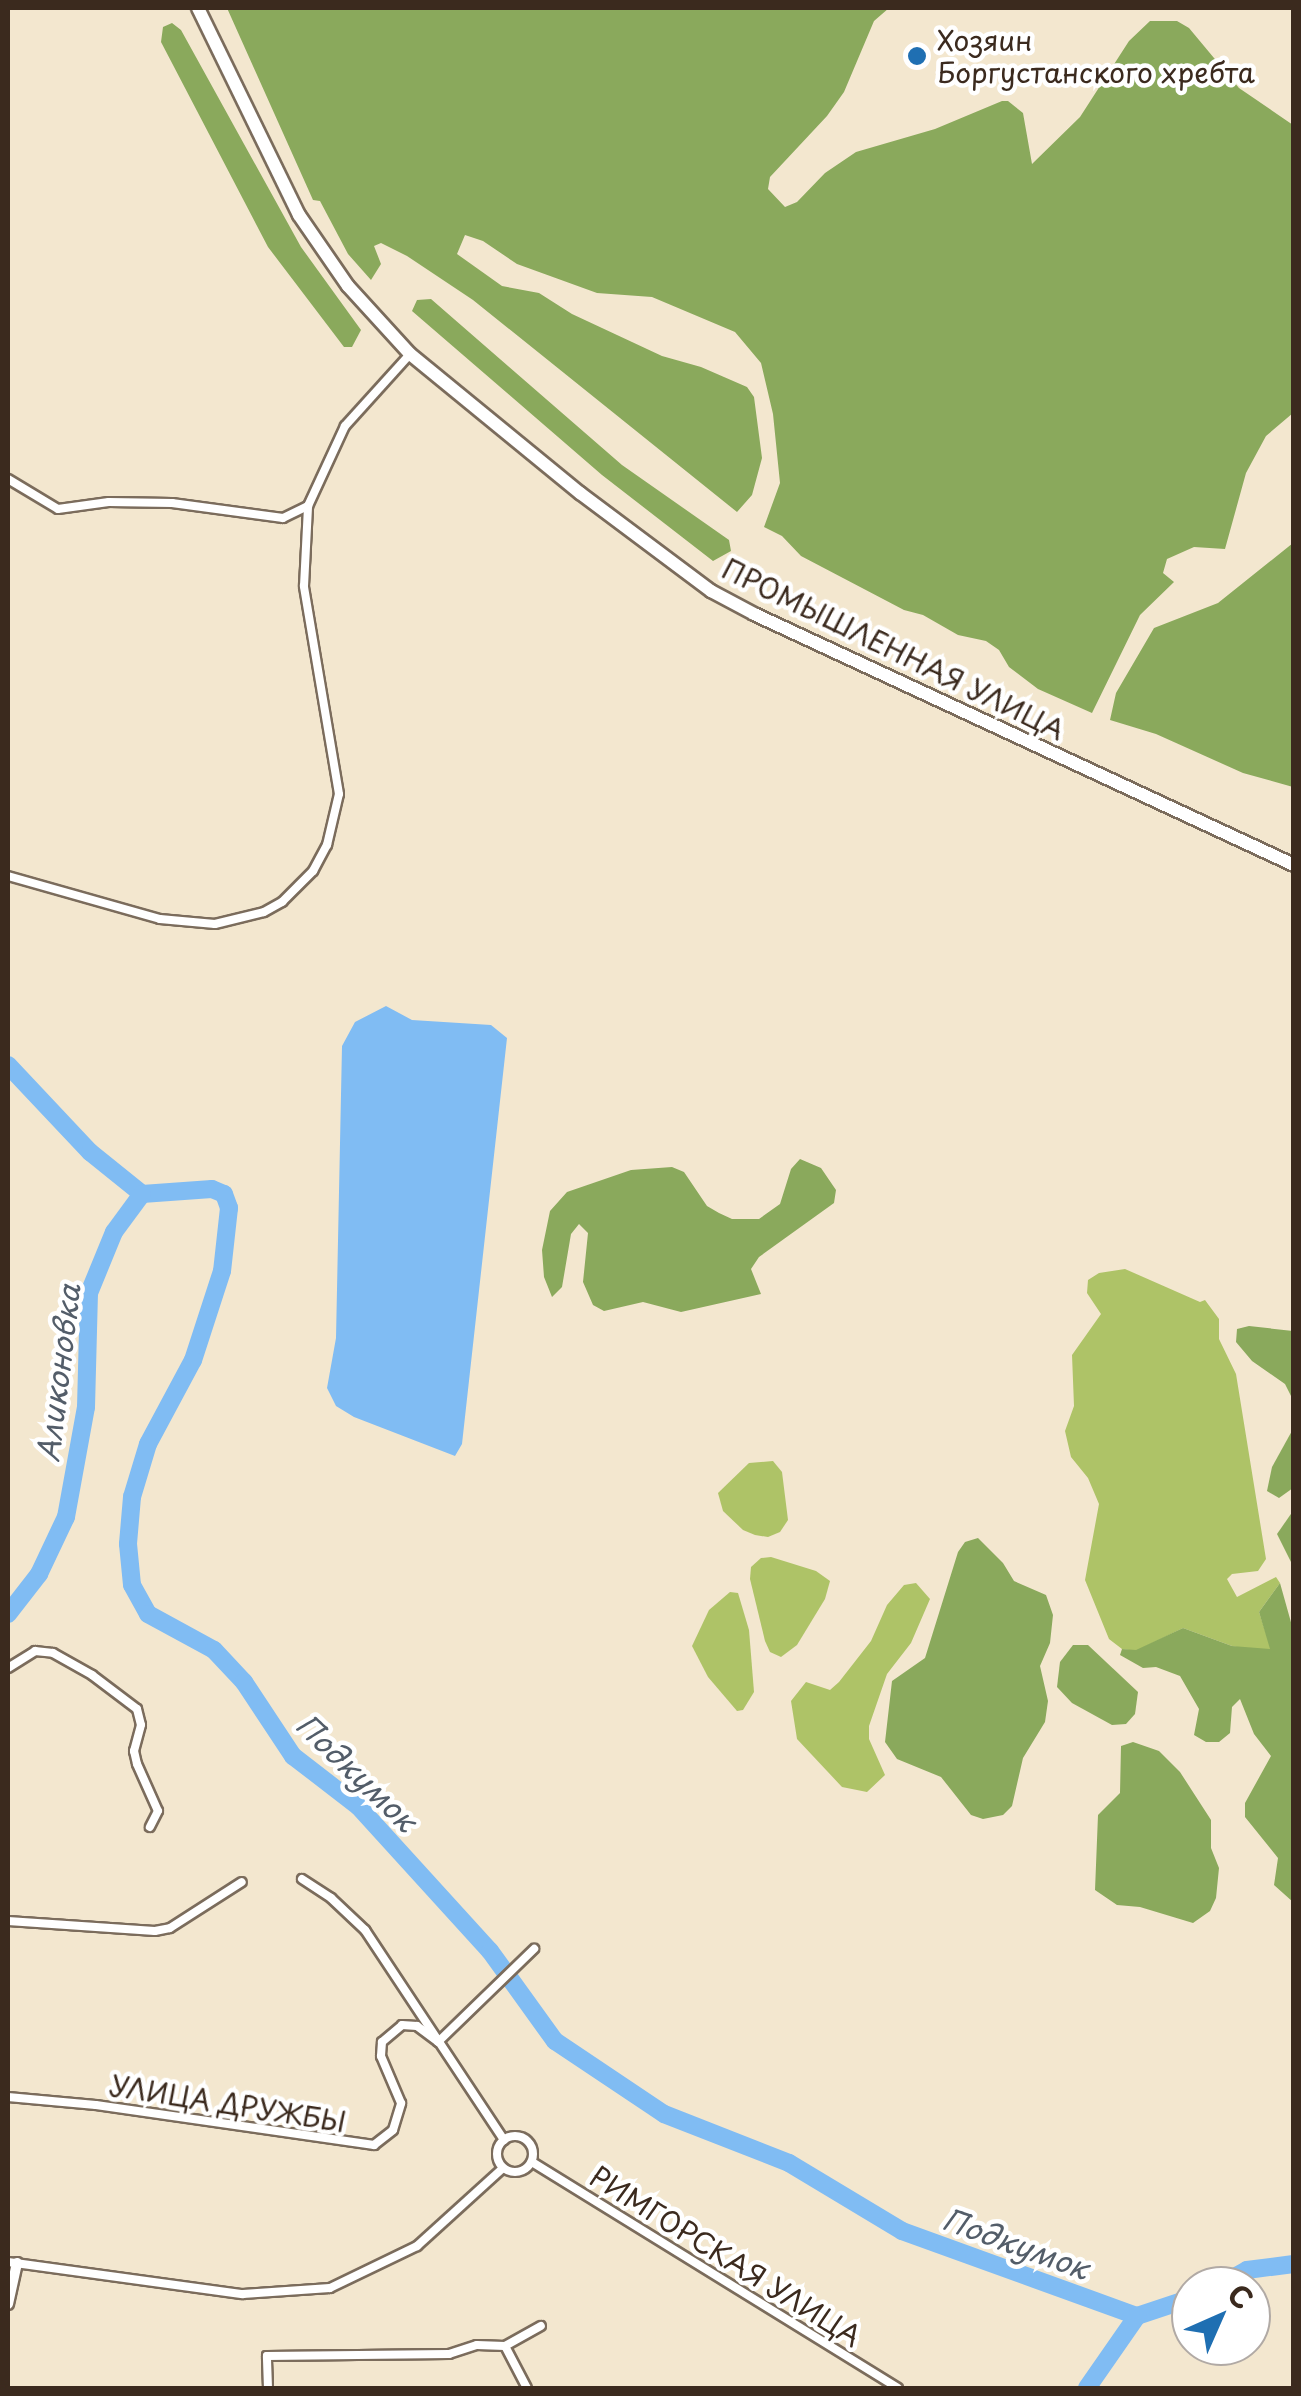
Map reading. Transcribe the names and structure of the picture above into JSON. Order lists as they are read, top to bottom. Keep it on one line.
{"streets":{"main road":["ПРОМЫШЛЕННАЯ УЛИЦА"],"street":["УЛИЦА ДРУЖБЫ","РИМГОРСКАЯ УЛИЦА"]},"water":["Аликоновка","Подкумок"],"places":["Хозяин Боргустанского хребта"],"north":"top right"}
